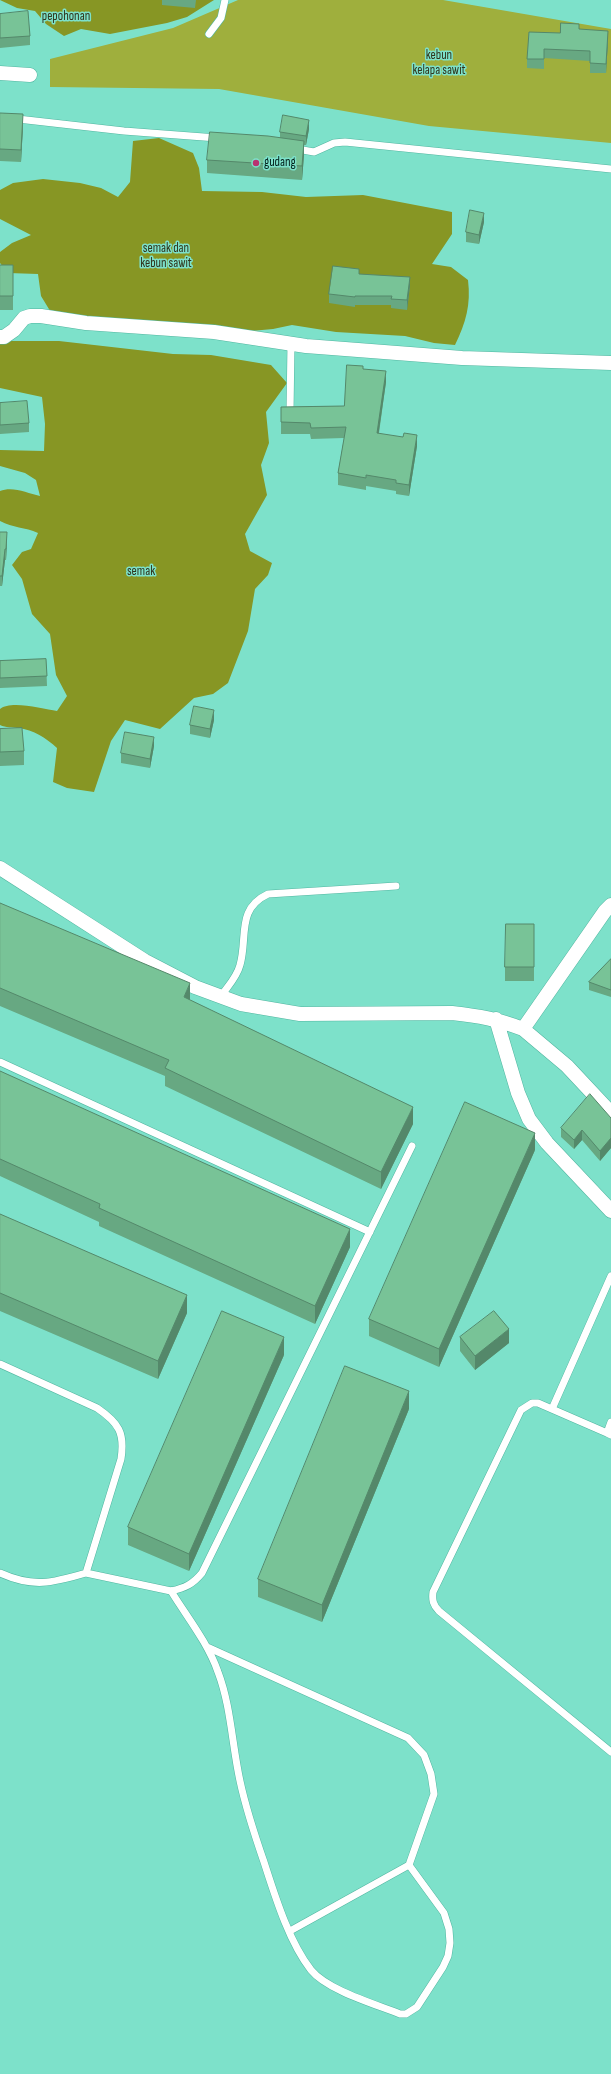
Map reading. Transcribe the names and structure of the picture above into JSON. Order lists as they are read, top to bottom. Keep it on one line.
{"parks":["pepohonan","kebun kelapa sawit","semak dan kebun sawit","semak"],"places":["gudang"]}
